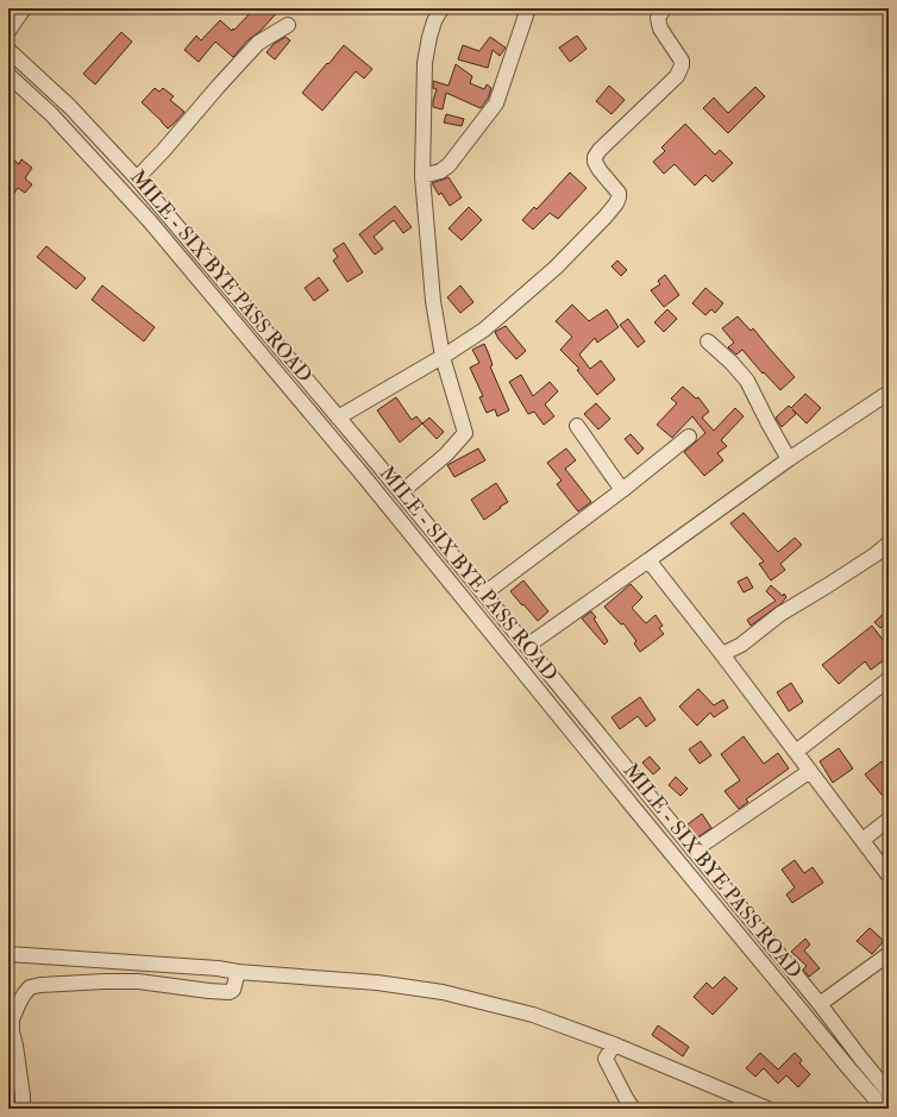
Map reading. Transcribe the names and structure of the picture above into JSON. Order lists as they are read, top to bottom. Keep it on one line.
{"streets":{"street":["MILE - SIX BYE PASS ROAD"]}}
